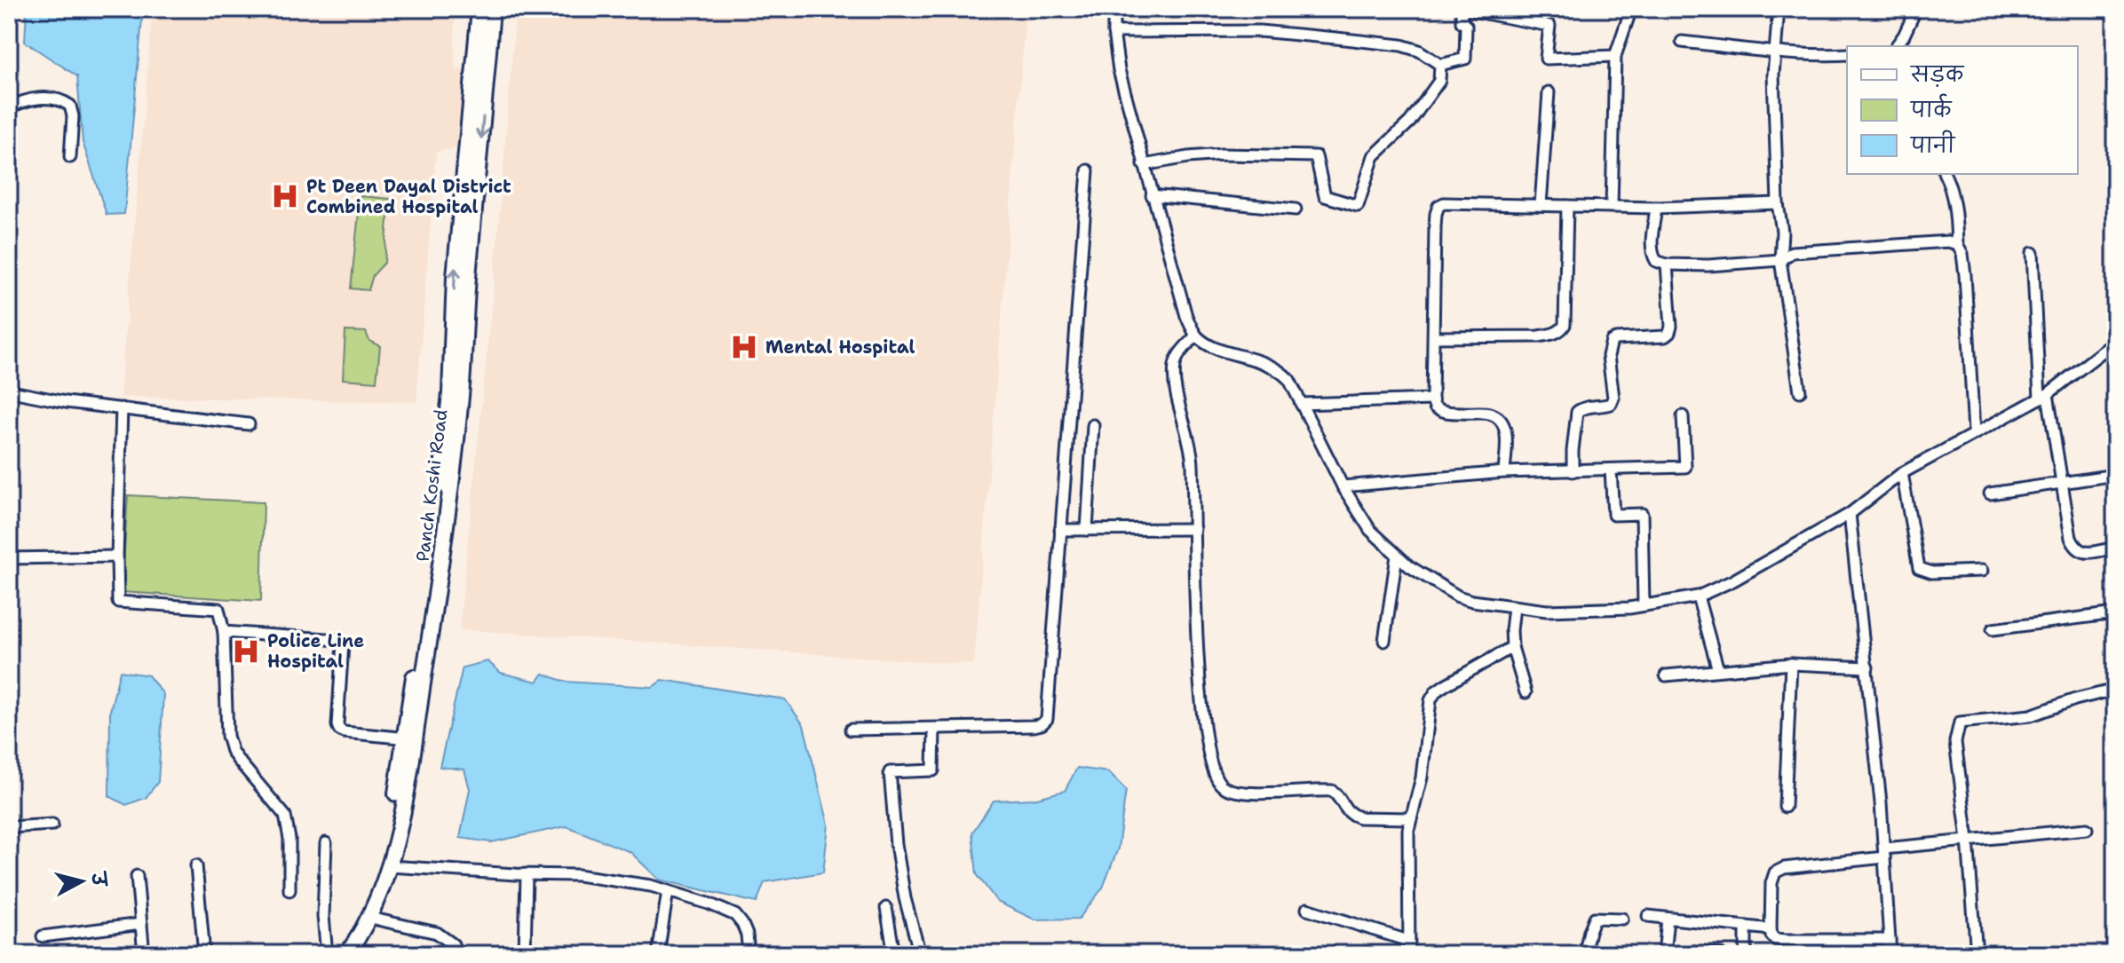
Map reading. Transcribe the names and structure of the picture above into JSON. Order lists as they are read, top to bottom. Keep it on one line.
{"streets":{"street":["Panch Koshi Road"]},"places":{"hospital":["Pt Deen Dayal District Combined Hospital","Mental Hospital","Police Line Hospital"]},"legend":["सड़क","पार्क","पानी"],"north":"right"}
